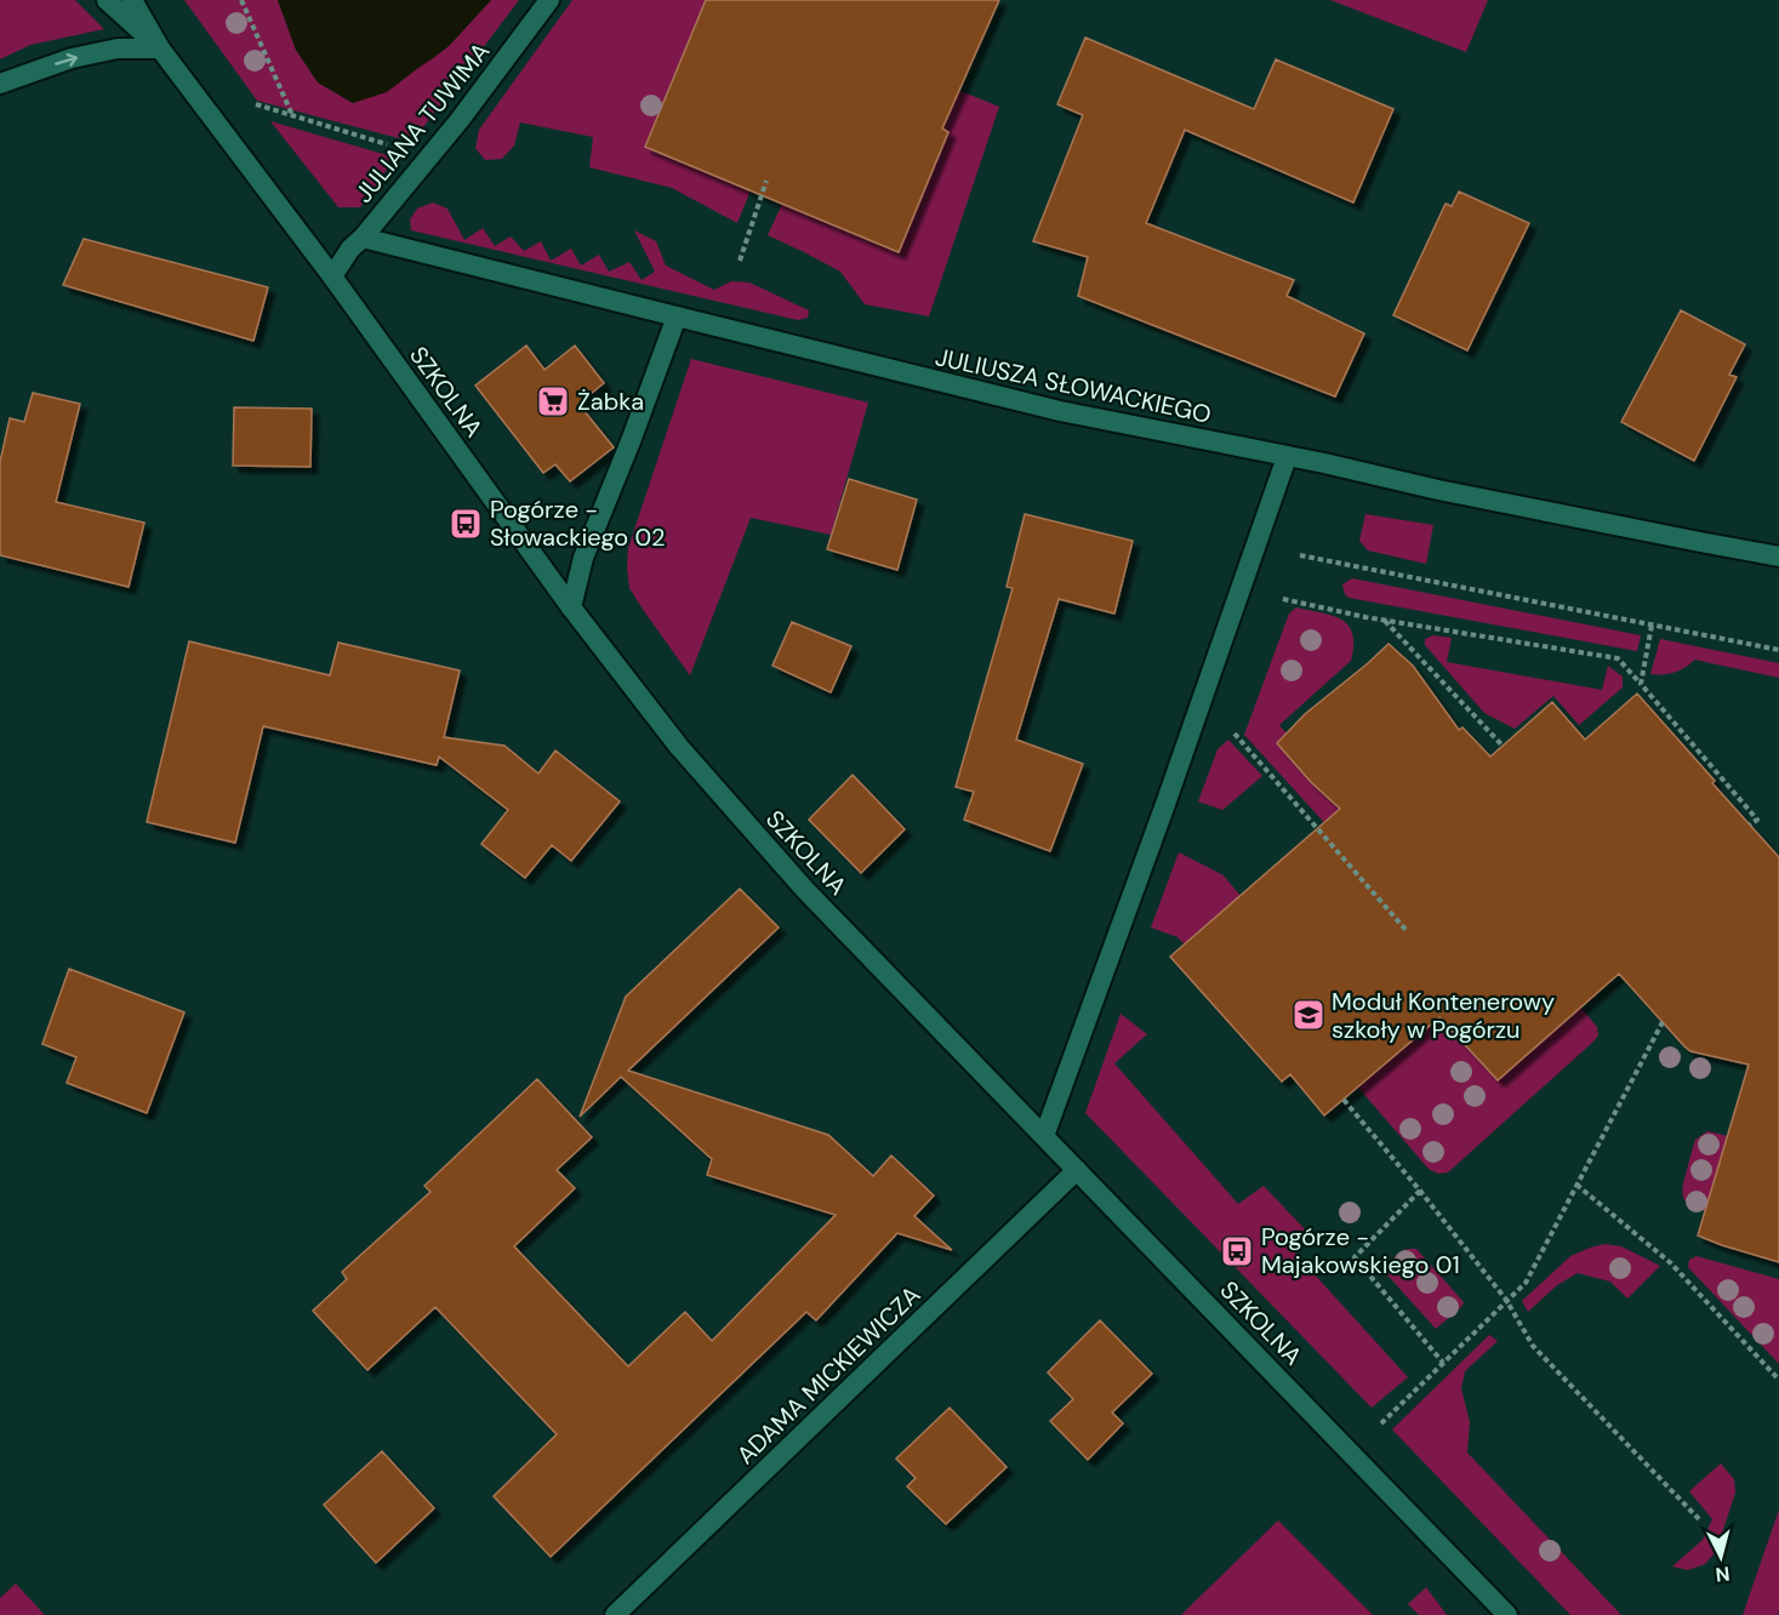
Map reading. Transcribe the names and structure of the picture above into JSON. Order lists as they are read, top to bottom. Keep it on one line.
{"streets":{"street":["JULIANA TUWIMA","JULIUSZA SŁOWACKIEGO","SZKOLNA","ADAMA MICKIEWICZA"]},"crossings":[["JULIANA TUWIMA","JULIUSZA SŁOWACKIEGO"],["JULIANA TUWIMA","SZKOLNA"],["SZKOLNA","ADAMA MICKIEWICZA"]],"places":{"supermarket":["Żabka"],"bus stop":["Pogórze - Słowackiego 02","Pogórze - Majakowskiego 01"],"school or university":["Moduł Kontenerowy szkoły w Pogórzu"]},"north":"bottom"}
